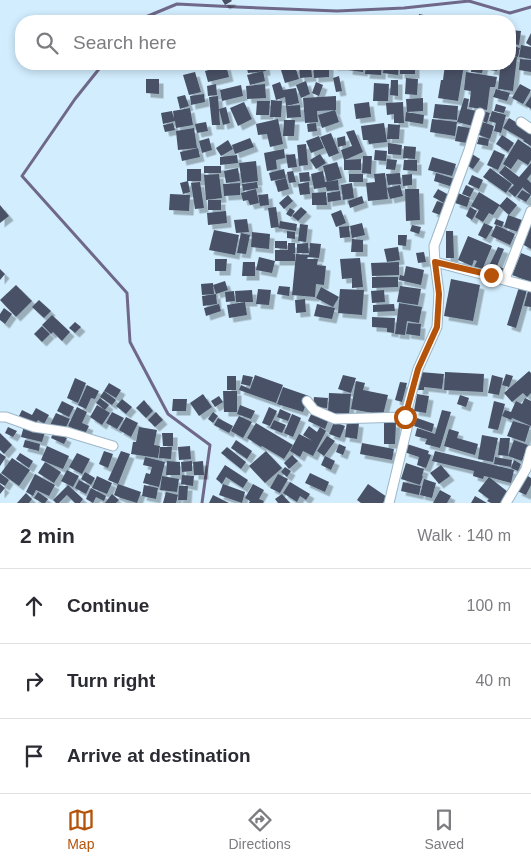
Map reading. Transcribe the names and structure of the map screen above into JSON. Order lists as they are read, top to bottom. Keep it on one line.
{"page":{"search":"Search here","heading":["2 min","Walk · 140 m"],"list":[["Continue","100 m"],["Turn right","40 m"],"Arrive at destination"],"nav":["Map","Directions","Saved"]}}
